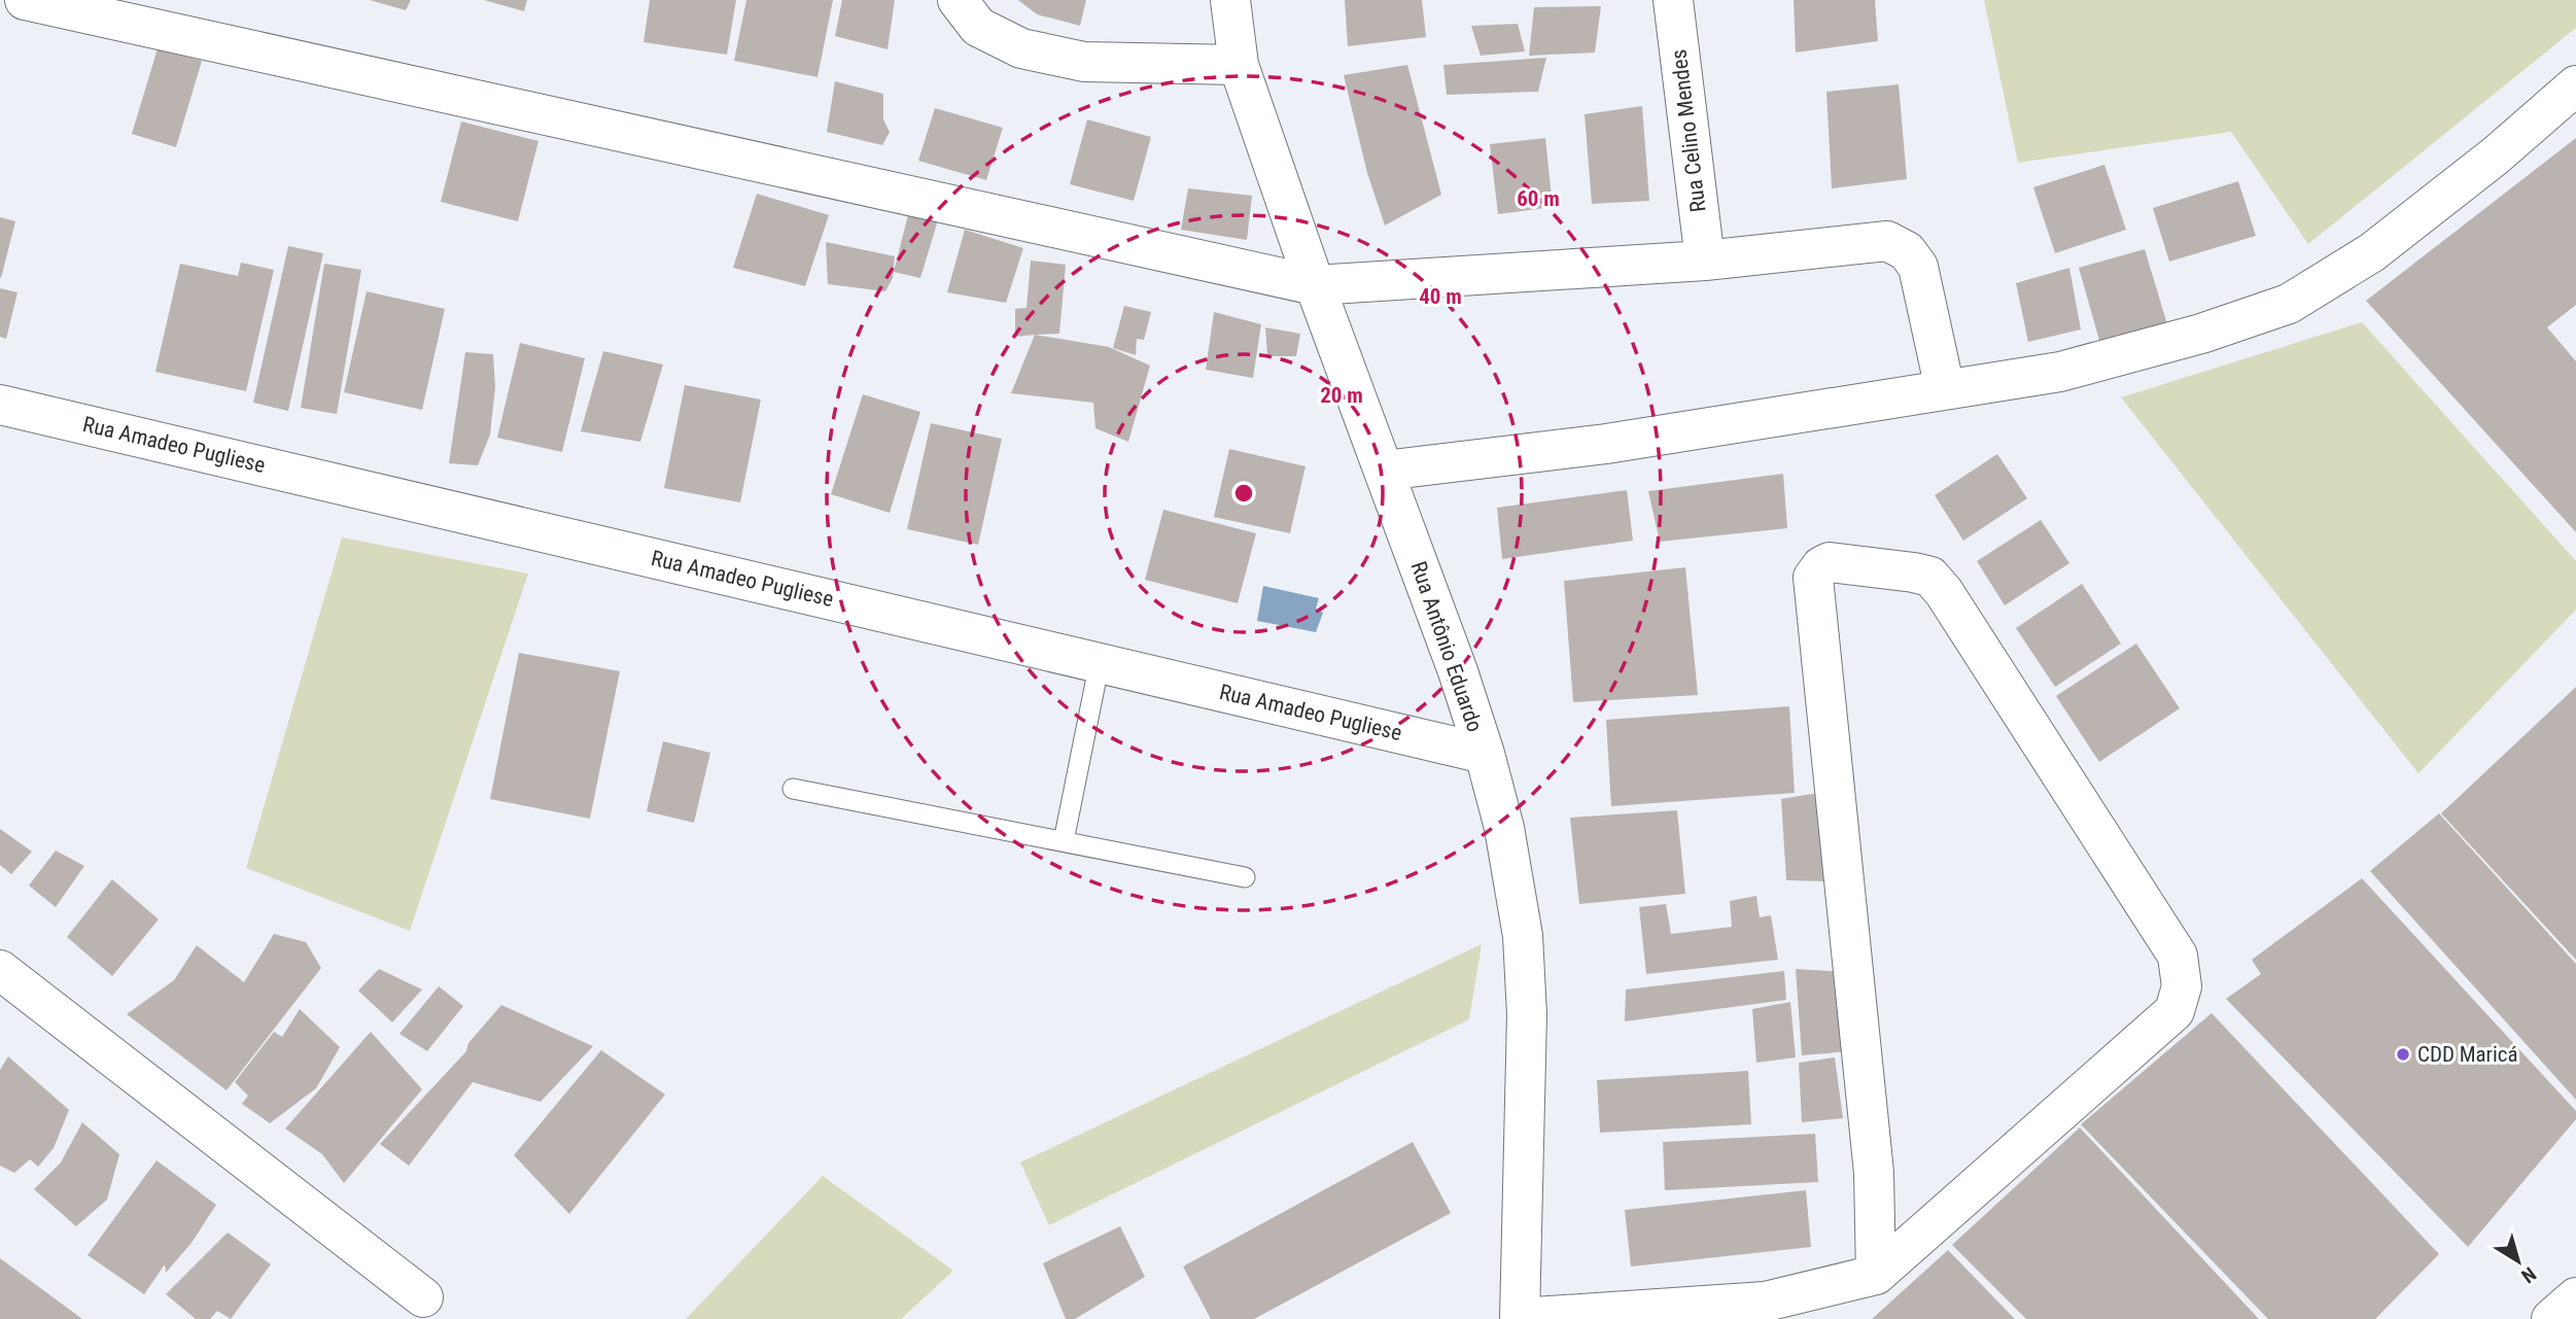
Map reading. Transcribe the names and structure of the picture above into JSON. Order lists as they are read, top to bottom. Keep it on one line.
{"streets":{"main road":["Rua Celino Mendes","Rua Amadeo Pugliese","Rua Antônio Eduardo"]},"crossings":[["Rua Amadeo Pugliese","Rua Antônio Eduardo"]],"places":["CDD Maricá"],"north":"bottom right","rings":["60 m","40 m","20 m"]}
